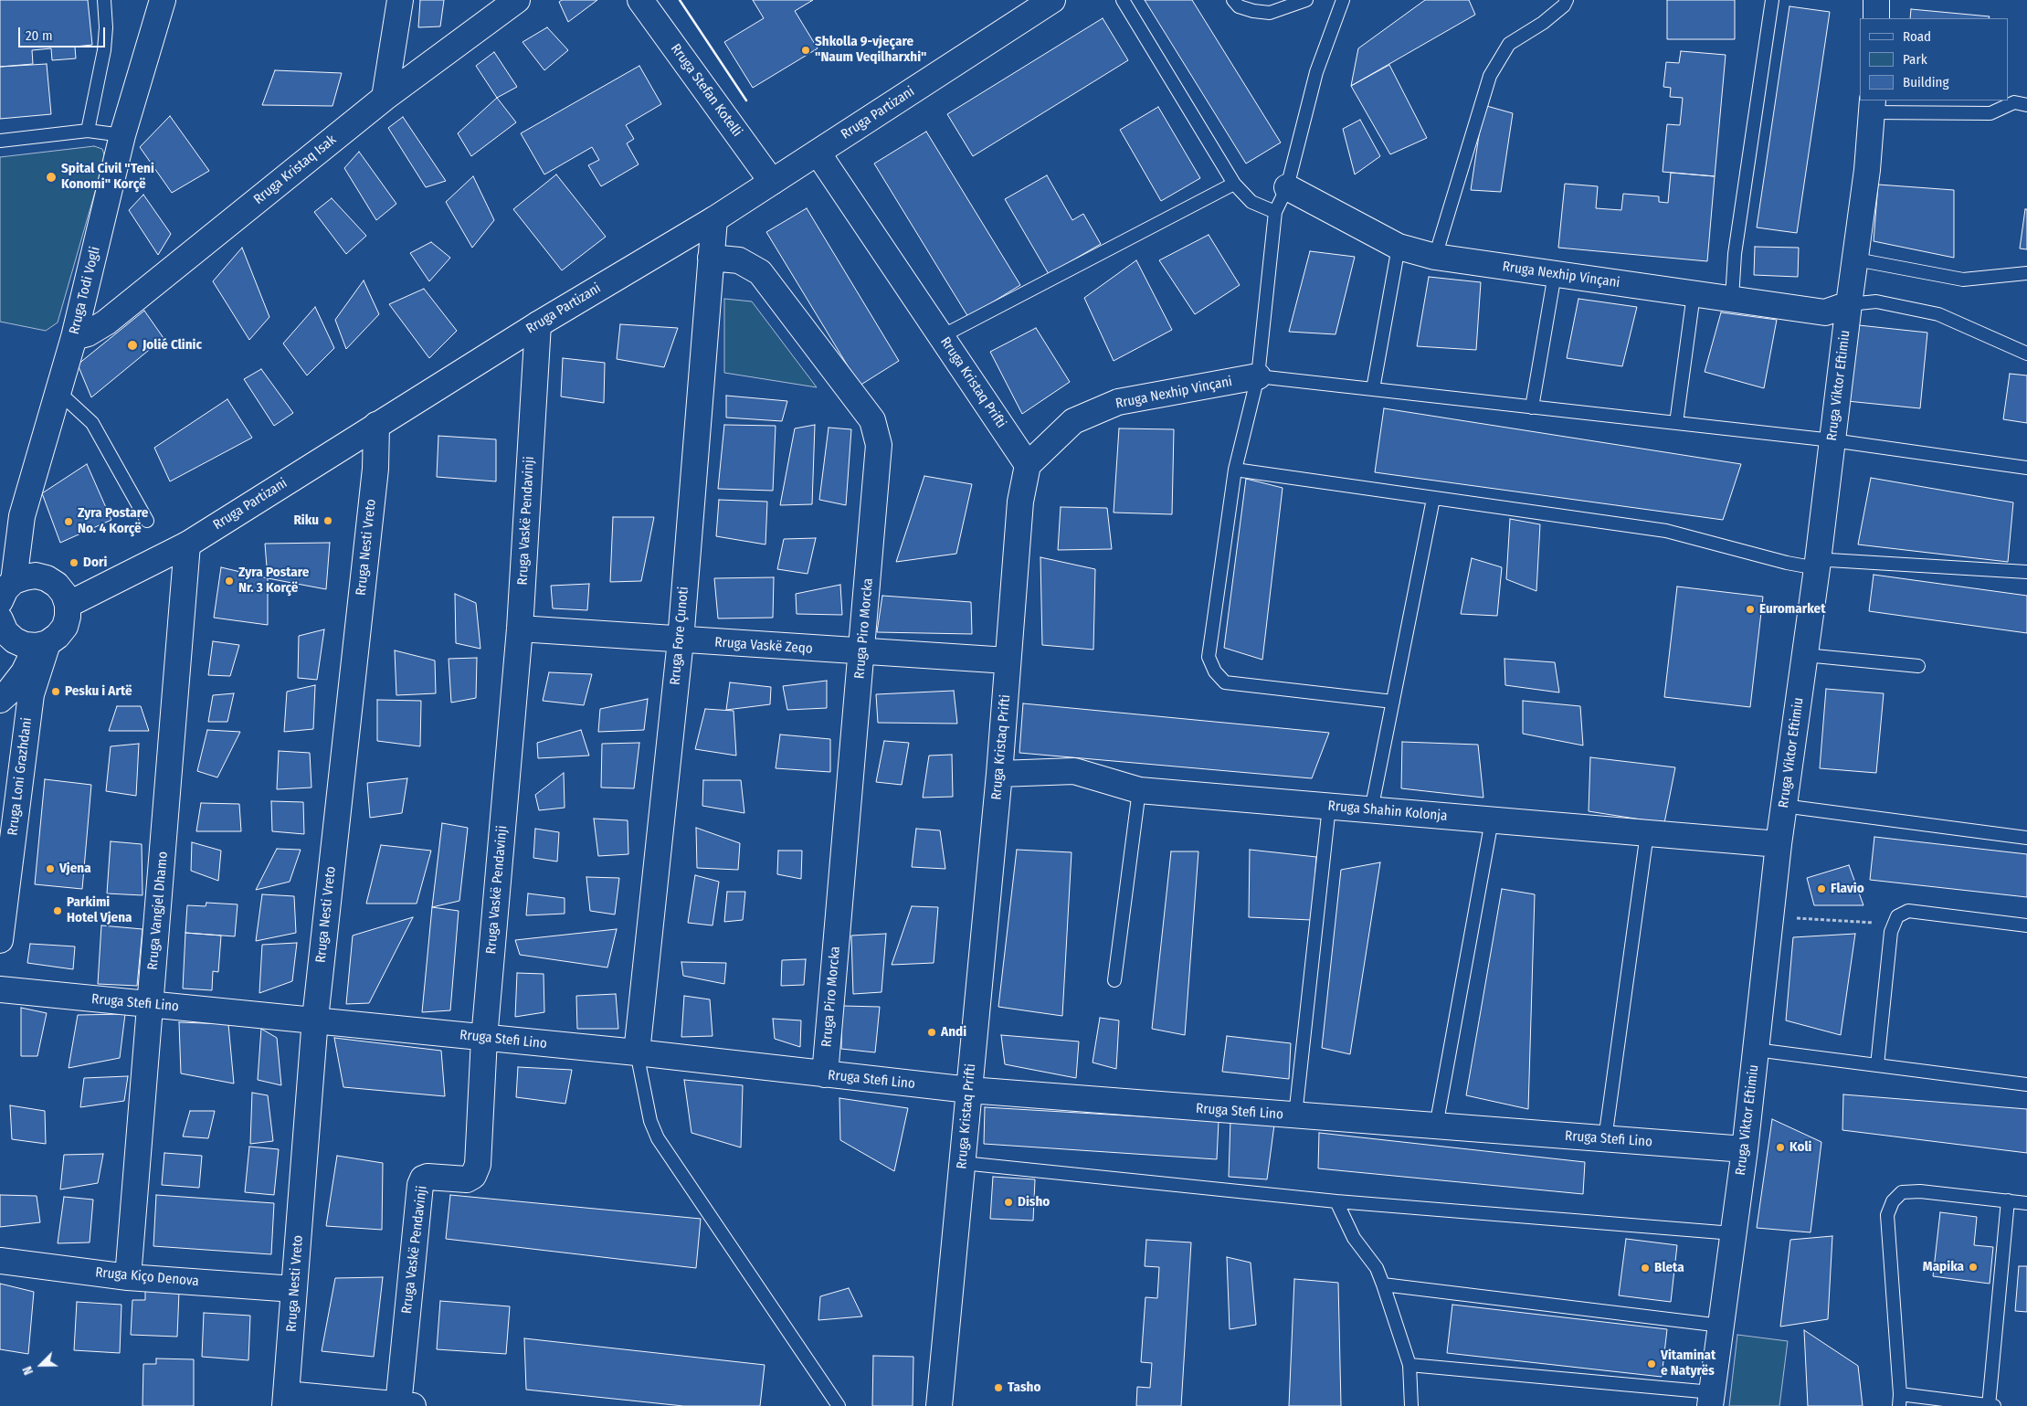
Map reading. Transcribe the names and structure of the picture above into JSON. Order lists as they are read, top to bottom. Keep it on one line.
{"streets":{"street":["Rruga Stefan Kotelli","Rruga Partizani","Rruga Kristaq Isak","Rruga Nexhip Vinçani","Rruga Todi Vogli","Rruga Kristaq Prifti","Rruga Viktor Eftimiu","Rruga Vaskë Pendavinji","Rruga Nesti Vreto","Rruga Piro Morcka","Rruga Fore Çunoti","Rruga Vaskë Zeqo","Rruga Loni Grazhdani","Rruga Shahin Kolonja","Rruga Vangjel Dhamo","Rruga Stefi Lino","Rruga Kiço Denova"]},"crossings":[["Rruga Stefan Kotelli","Rruga Partizani"],["Rruga Partizani","Rruga Kristaq Prifti"],["Rruga Partizani","Rruga Vaskë Pendavinji"],["Rruga Partizani","Rruga Nesti Vreto"],["Rruga Partizani","Rruga Fore Çunoti"],["Rruga Partizani","Rruga Vangjel Dhamo"],["Rruga Kristaq Isak","Rruga Todi Vogli"],["Rruga Nexhip Vinçani","Rruga Kristaq Prifti"],["Rruga Nexhip Vinçani","Rruga Viktor Eftimiu"],["Rruga Kristaq Prifti","Rruga Vaskë Zeqo"],["Rruga Kristaq Prifti","Rruga Shahin Kolonja"],["Rruga Kristaq Prifti","Rruga Stefi Lino"],["Rruga Viktor Eftimiu","Rruga Shahin Kolonja"],["Rruga Viktor Eftimiu","Rruga Stefi Lino"],["Rruga Vaskë Pendavinji","Rruga Vaskë Zeqo"],["Rruga Vaskë Pendavinji","Rruga Stefi Lino"],["Rruga Nesti Vreto","Rruga Stefi Lino"],["Rruga Nesti Vreto","Rruga Kiço Denova"],["Rruga Piro Morcka","Rruga Fore Çunoti"],["Rruga Piro Morcka","Rruga Vaskë Zeqo"],["Rruga Piro Morcka","Rruga Stefi Lino"],["Rruga Fore Çunoti","Rruga Vaskë Zeqo"],["Rruga Fore Çunoti","Rruga Stefi Lino"],["Rruga Vangjel Dhamo","Rruga Stefi Lino"],["Rruga Vangjel Dhamo","Rruga Kiço Denova"]],"places":["Shkolla 9-vjeçare \"Naum Veqilharxhi\"","Spital Civil \"Teni Konomi\" Korçë","Jolié Clinic","Riku","Zyra Postare No. 4 Korçë","Dori","Zyra Postare Nr. 3 Korçë","Euromarket","Pesku i Artë","Vjena","Flavio","Parkimi Hotel Vjena","Andi","Koli","Disho","Mapika","Bleta","Vitaminat e Natyrës","Tasho"],"legend":["Road","Park","Building"],"scale_bar":"20 m","north":"bottom left"}
